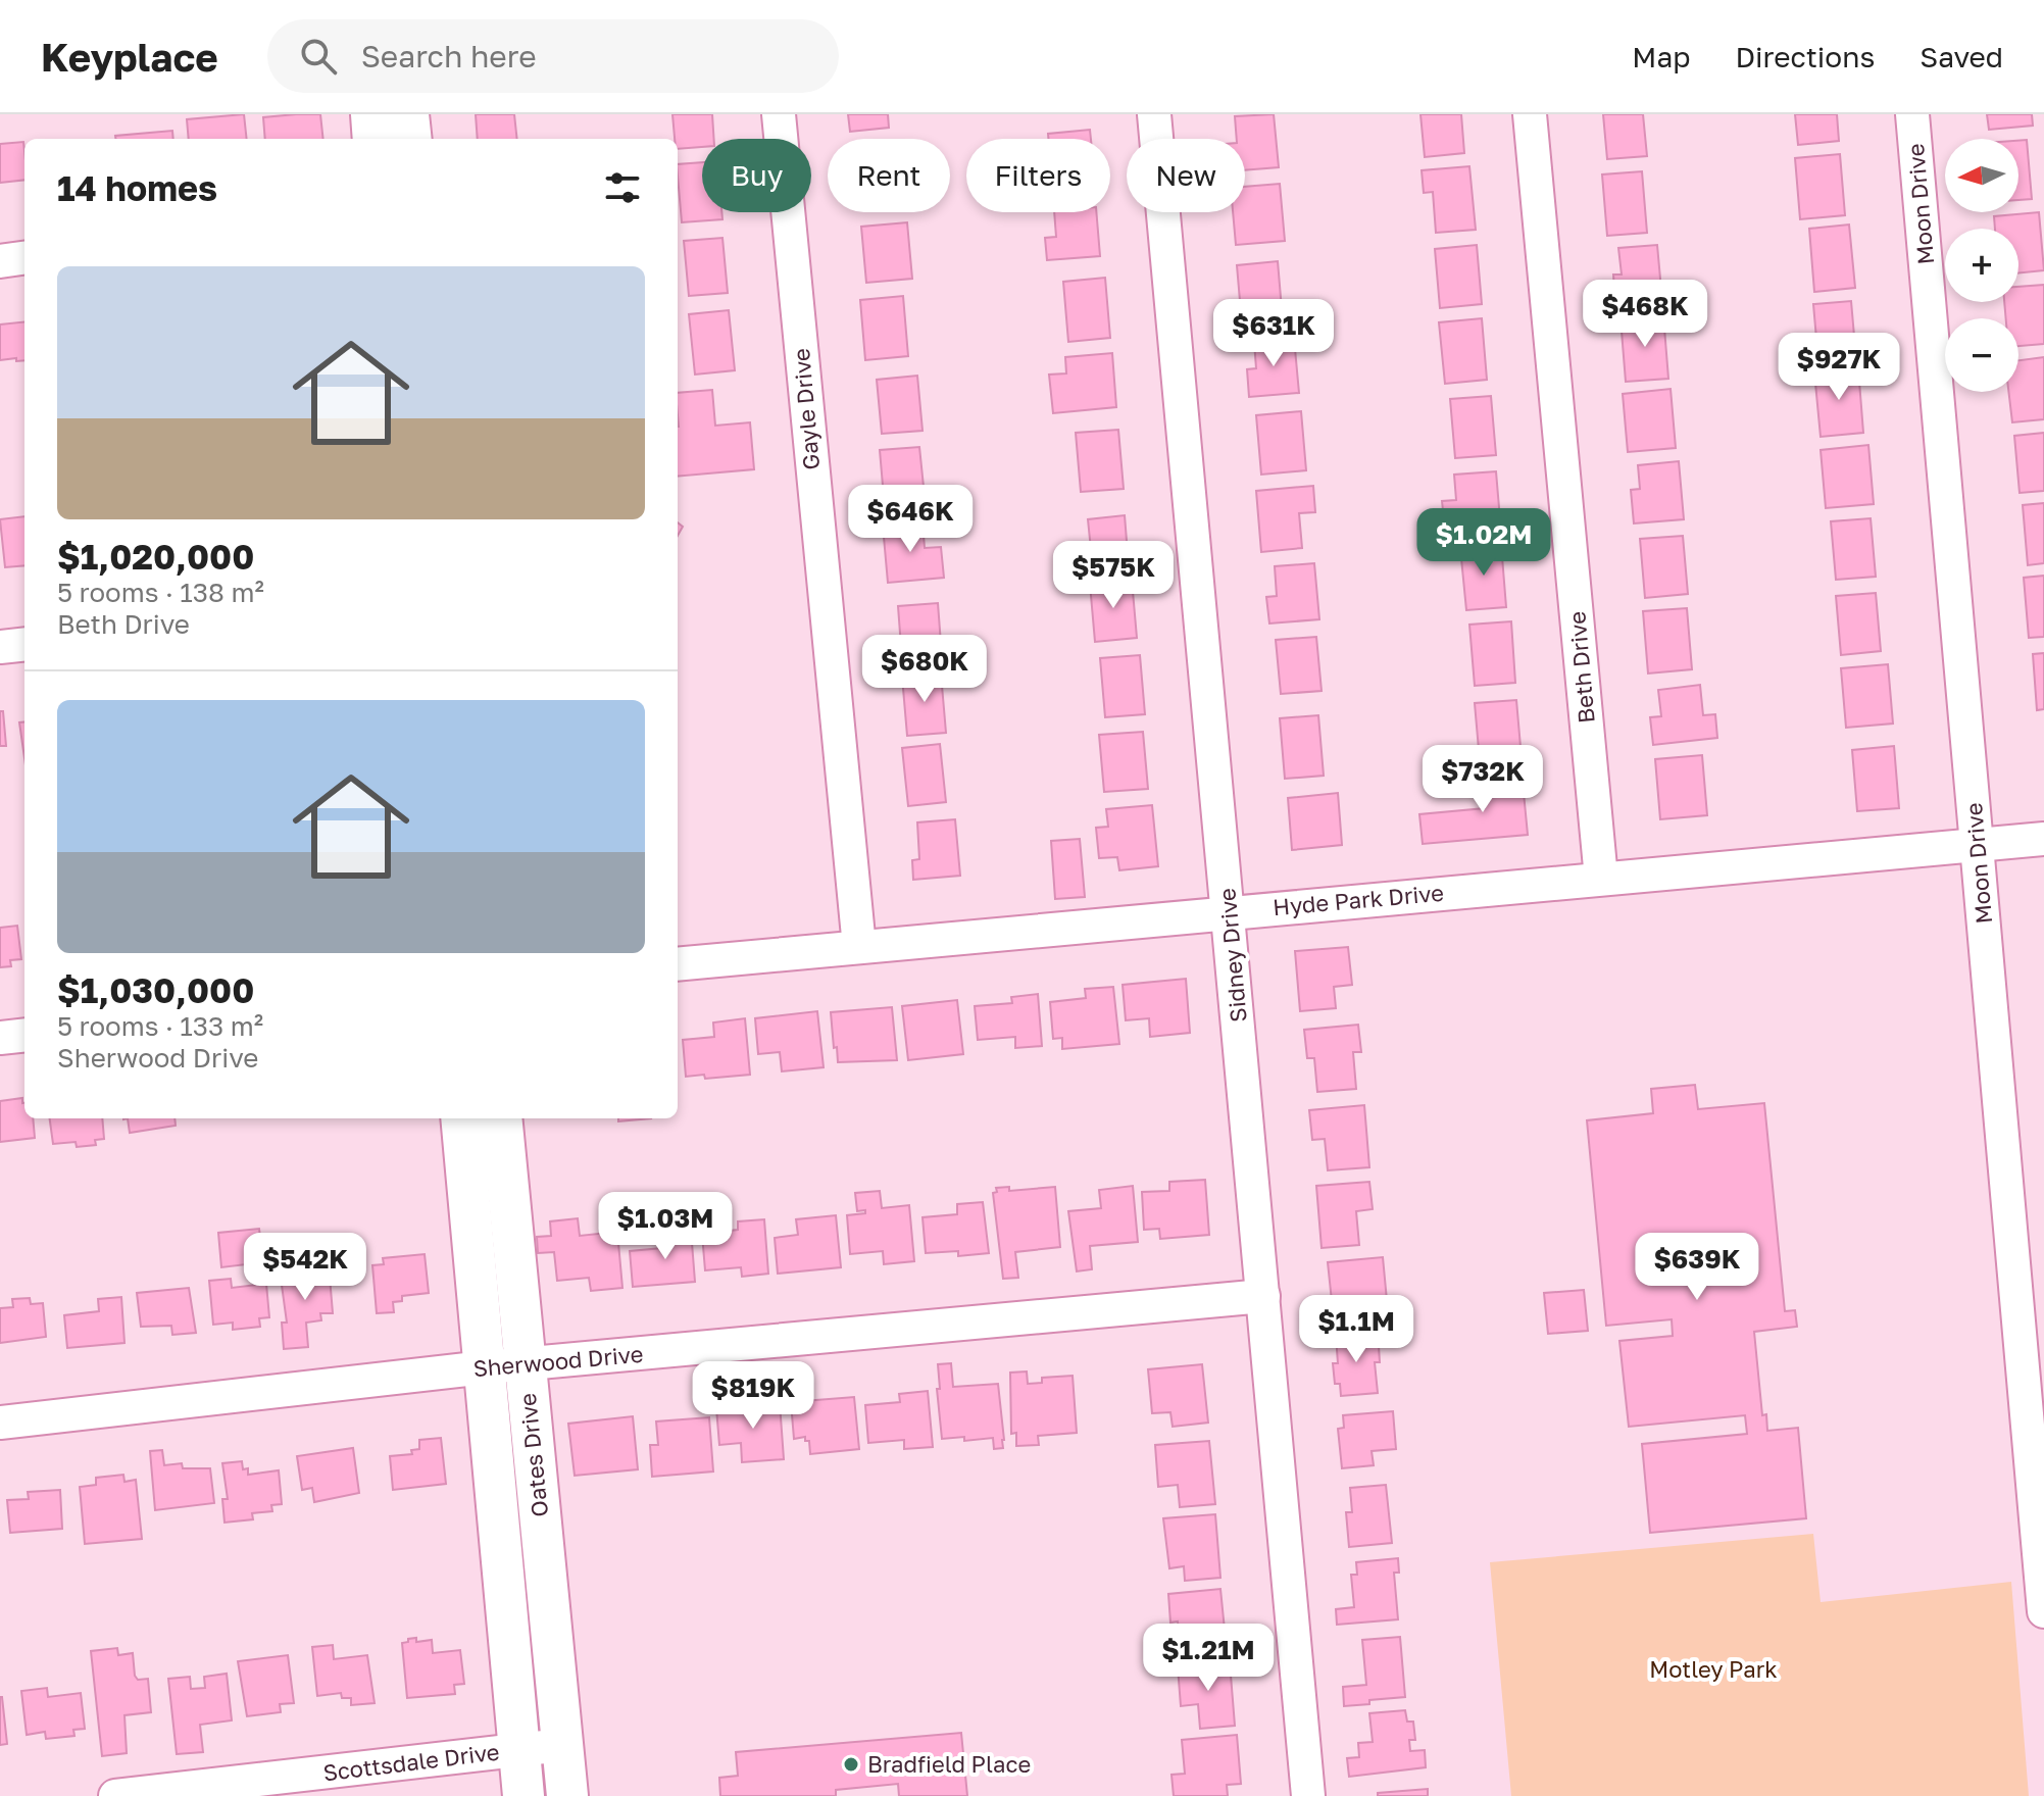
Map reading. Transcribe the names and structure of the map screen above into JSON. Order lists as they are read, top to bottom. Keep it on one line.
{"streets":{"main road":["Oates Drive"],"street":["Moon Drive","Gayle Drive","Beth Drive","Hyde Park Drive","Sidney Drive","Sherwood Drive","Scottsdale Drive"]},"crossings":[["Moon Drive","Hyde Park Drive"],["Gayle Drive","Hyde Park Drive"],["Beth Drive","Hyde Park Drive"],["Hyde Park Drive","Sidney Drive"],["Sidney Drive","Sherwood Drive"],["Sherwood Drive","Oates Drive"],["Oates Drive","Scottsdale Drive"]],"parks":["Motley Park"],"places":["Bradfield Place"],"north":"left","page":{"header":"Keyplace","search":"Search here","nav":["Map","Directions","Saved"],"map_buttons":["+","−"],"chip":["Buy","Rent","Filters","New"],"heading":"14 homes","list":[{"name":"$1,020,000","note":"5 rooms · 138 m² · Beth Drive"},{"name":"$1,030,000","note":"5 rooms · 133 m² · Sherwood Drive"}],"price":["$468K","$631K","$927K","$646K","$1.02M","$575K","$680K","$732K","$1.03M","$542K","$639K","$1.1M","$819K","$1.21M"]}}
